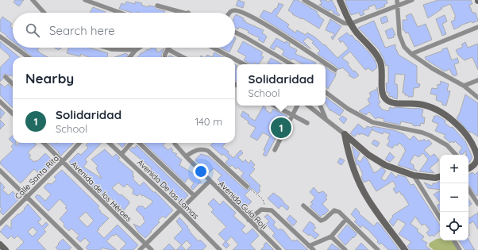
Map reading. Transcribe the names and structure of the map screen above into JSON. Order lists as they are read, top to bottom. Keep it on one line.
{"streets":{"street":["Calle Santa Rita","Avenida De las Lomas","Avenida de los Héroes","Avenida Guía Roji"]},"crossings":[["Calle Santa Rita","Avenida de los Héroes"]],"page":{"search":"Search here","heading":"Nearby","popup":["Solidaridad","School"],"list":[{"mark":"1","name":"Solidaridad","note":"School","value":"140 m"}],"pins":"1","map_buttons":["+","−"]}}
